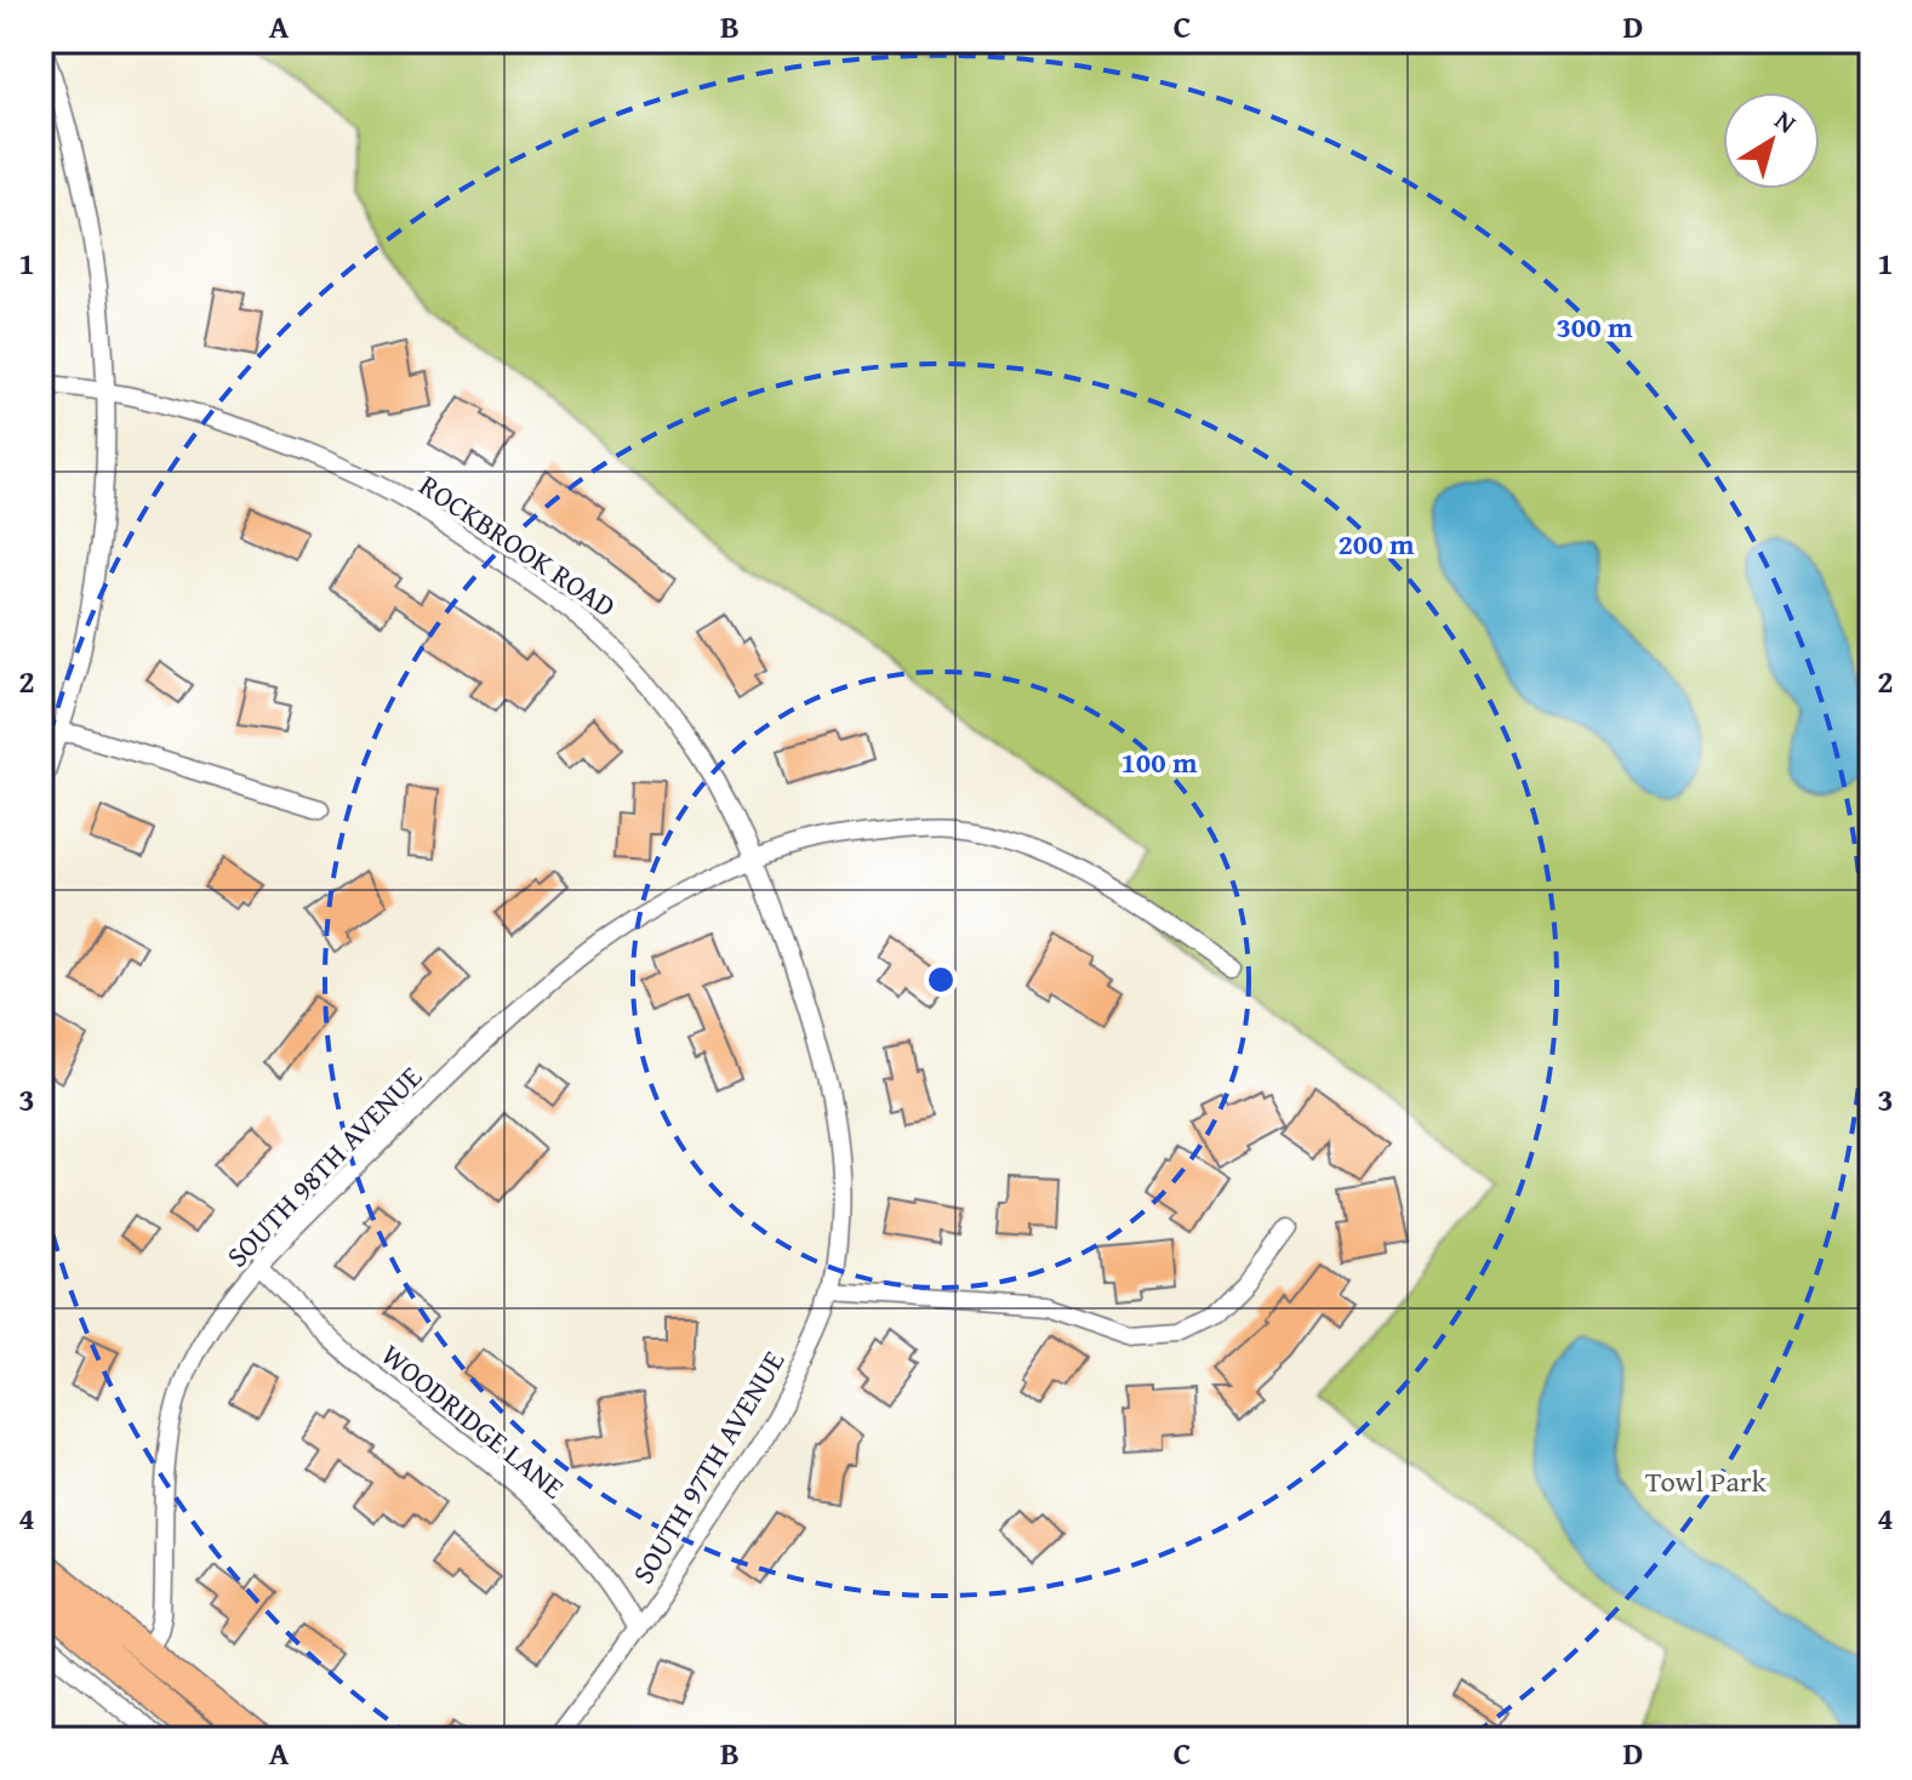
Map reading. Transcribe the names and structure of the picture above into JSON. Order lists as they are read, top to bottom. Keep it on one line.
{"streets":{"street":["ROCKBROOK ROAD","SOUTH 98TH AVENUE","WOODRIDGE LANE","SOUTH 97TH AVENUE"]},"crossings":[["ROCKBROOK ROAD","SOUTH 98TH AVENUE"],["ROCKBROOK ROAD","SOUTH 97TH AVENUE"],["SOUTH 98TH AVENUE","WOODRIDGE LANE"],["SOUTH 98TH AVENUE","SOUTH 97TH AVENUE"],["WOODRIDGE LANE","SOUTH 97TH AVENUE"]],"parks":["Towl Park"],"north":"top right","grid":{"columns":["A","B","C","D"],"rows":["1","2","3","4"]},"rings":["300 m","200 m","100 m"]}
